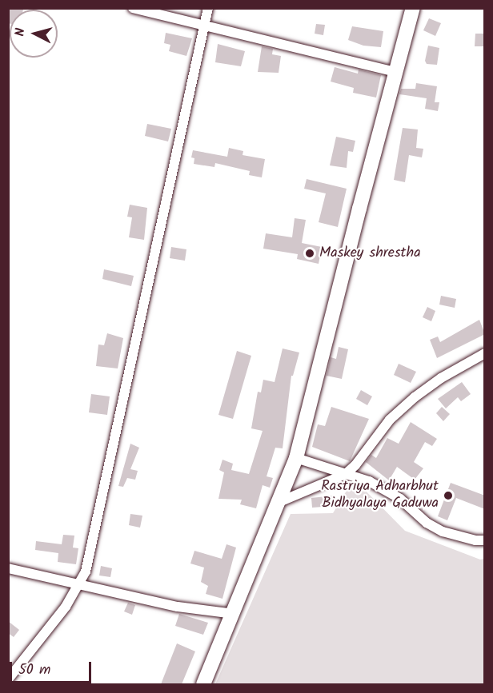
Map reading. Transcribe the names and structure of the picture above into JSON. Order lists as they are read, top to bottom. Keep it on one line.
{"places":["Maskey shrestha","Rastriya Adharbhut Bidhyalaya Gaduwa"],"scale_bar":"50 m","north":"left"}
